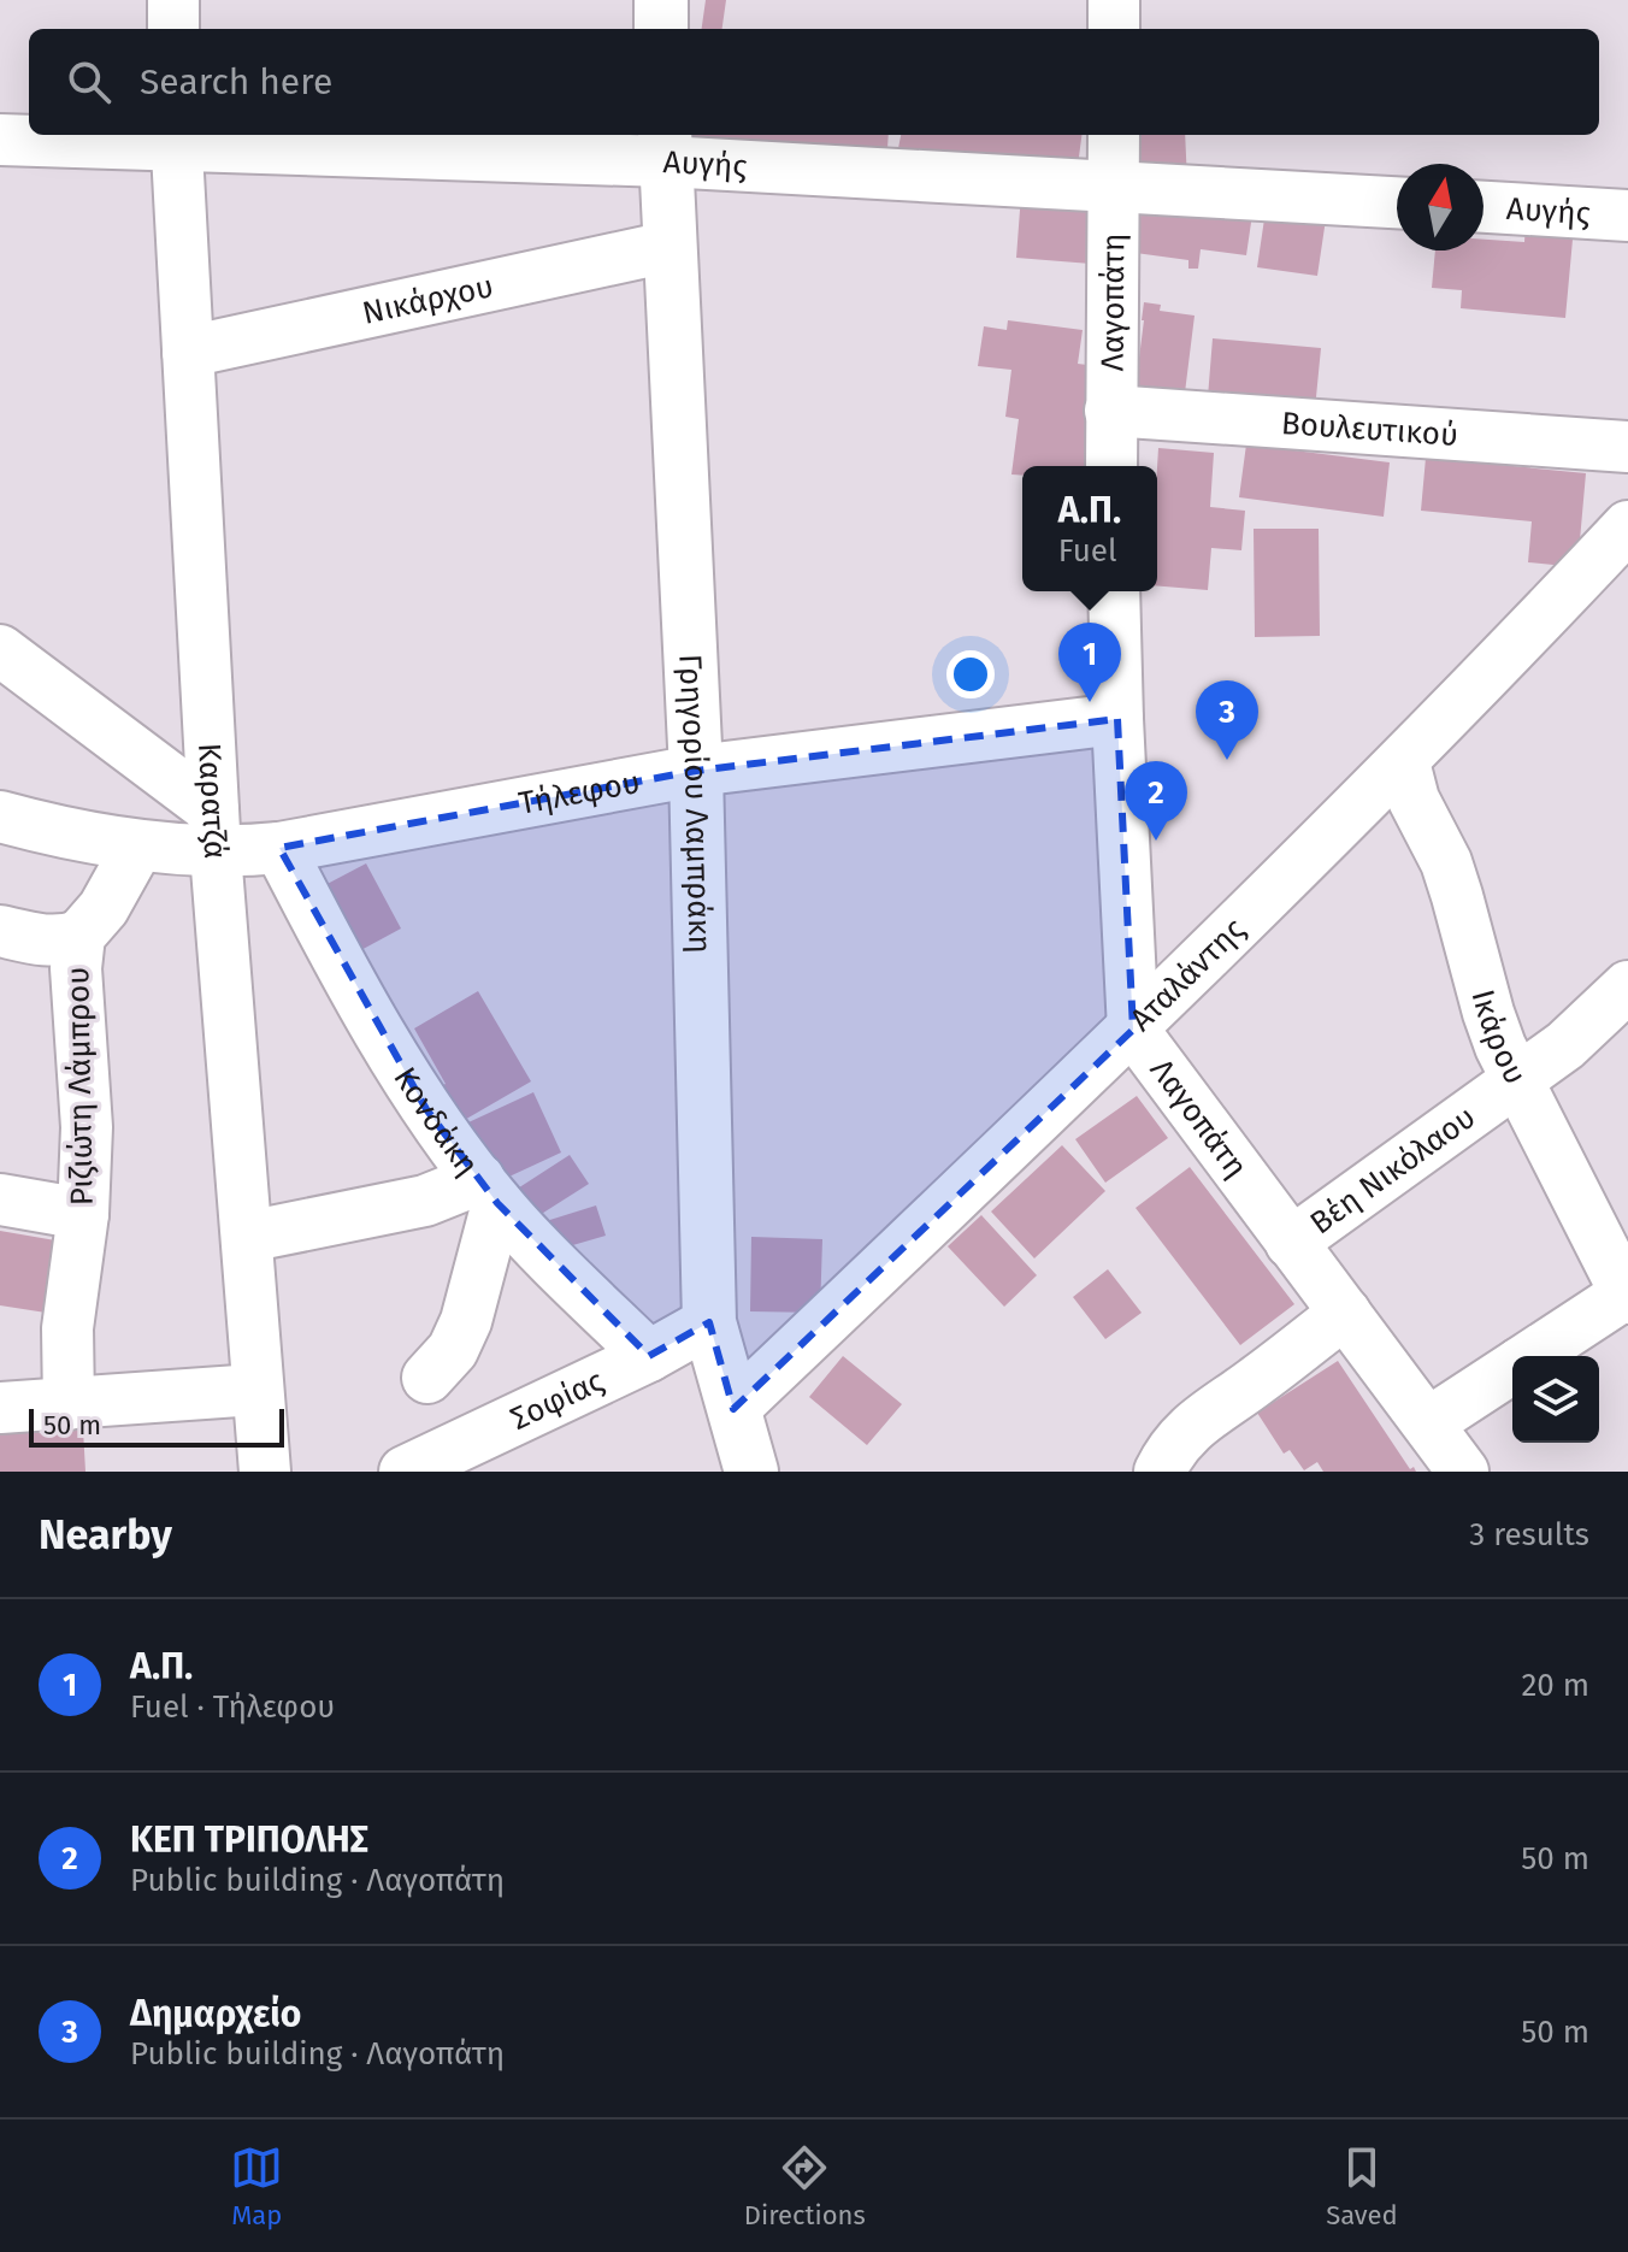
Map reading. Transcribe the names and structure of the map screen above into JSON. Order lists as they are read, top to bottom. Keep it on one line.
{"streets":{"main road":["Γρηγορίου Λαμπράκη"],"street":["Αυγής","Νικάρχου","Λαγοπάτη","Βουλευτικού","Τήλεφου","Καρατζά","Αταλάντης","Ικάρου","Ριζιώτη Λάμπρου","Κονδάκη","Βέη Νικόλαου","Σοφίας"]},"crossings":[["Αυγής","Λαγοπάτη"],["Αυγής","Καρατζά"],["Αυγής","Γρηγορίου Λαμπράκη"],["Νικάρχου","Καρατζά"],["Νικάρχου","Γρηγορίου Λαμπράκη"],["Λαγοπάτη","Βουλευτικού"],["Λαγοπάτη","Τήλεφου"],["Λαγοπάτη","Αταλάντης"],["Λαγοπάτη","Βέη Νικόλαου"],["Τήλεφου","Καρατζά"],["Τήλεφου","Γρηγορίου Λαμπράκη"],["Τήλεφου","Ριζιώτη Λάμπρου"],["Τήλεφου","Κονδάκη"],["Γρηγορίου Λαμπράκη","Αταλάντης"],["Γρηγορίου Λαμπράκη","Σοφίας"],["Αταλάντης","Ικάρου"],["Ικάρου","Βέη Νικόλαου"],["Κονδάκη","Σοφίας"]],"scale_bar":"50 m","north":"top","page":{"search":"Search here","popup":["Α.Π.","Fuel"],"pins":["1","3","2"],"scale":"50 m","heading":["Nearby","3 results"],"list":[{"mark":"1","name":"Α.Π.","note":"Fuel · Τήλεφου","value":"20 m"},{"mark":"2","name":"ΚΕΠ ΤΡΙΠΟΛΗΣ","note":"Public building · Λαγοπάτη","value":"50 m"},{"mark":"3","name":"Δημαρχείο","note":"Public building · Λαγοπάτη","value":"50 m"}],"nav":["Map","Directions","Saved"]}}
